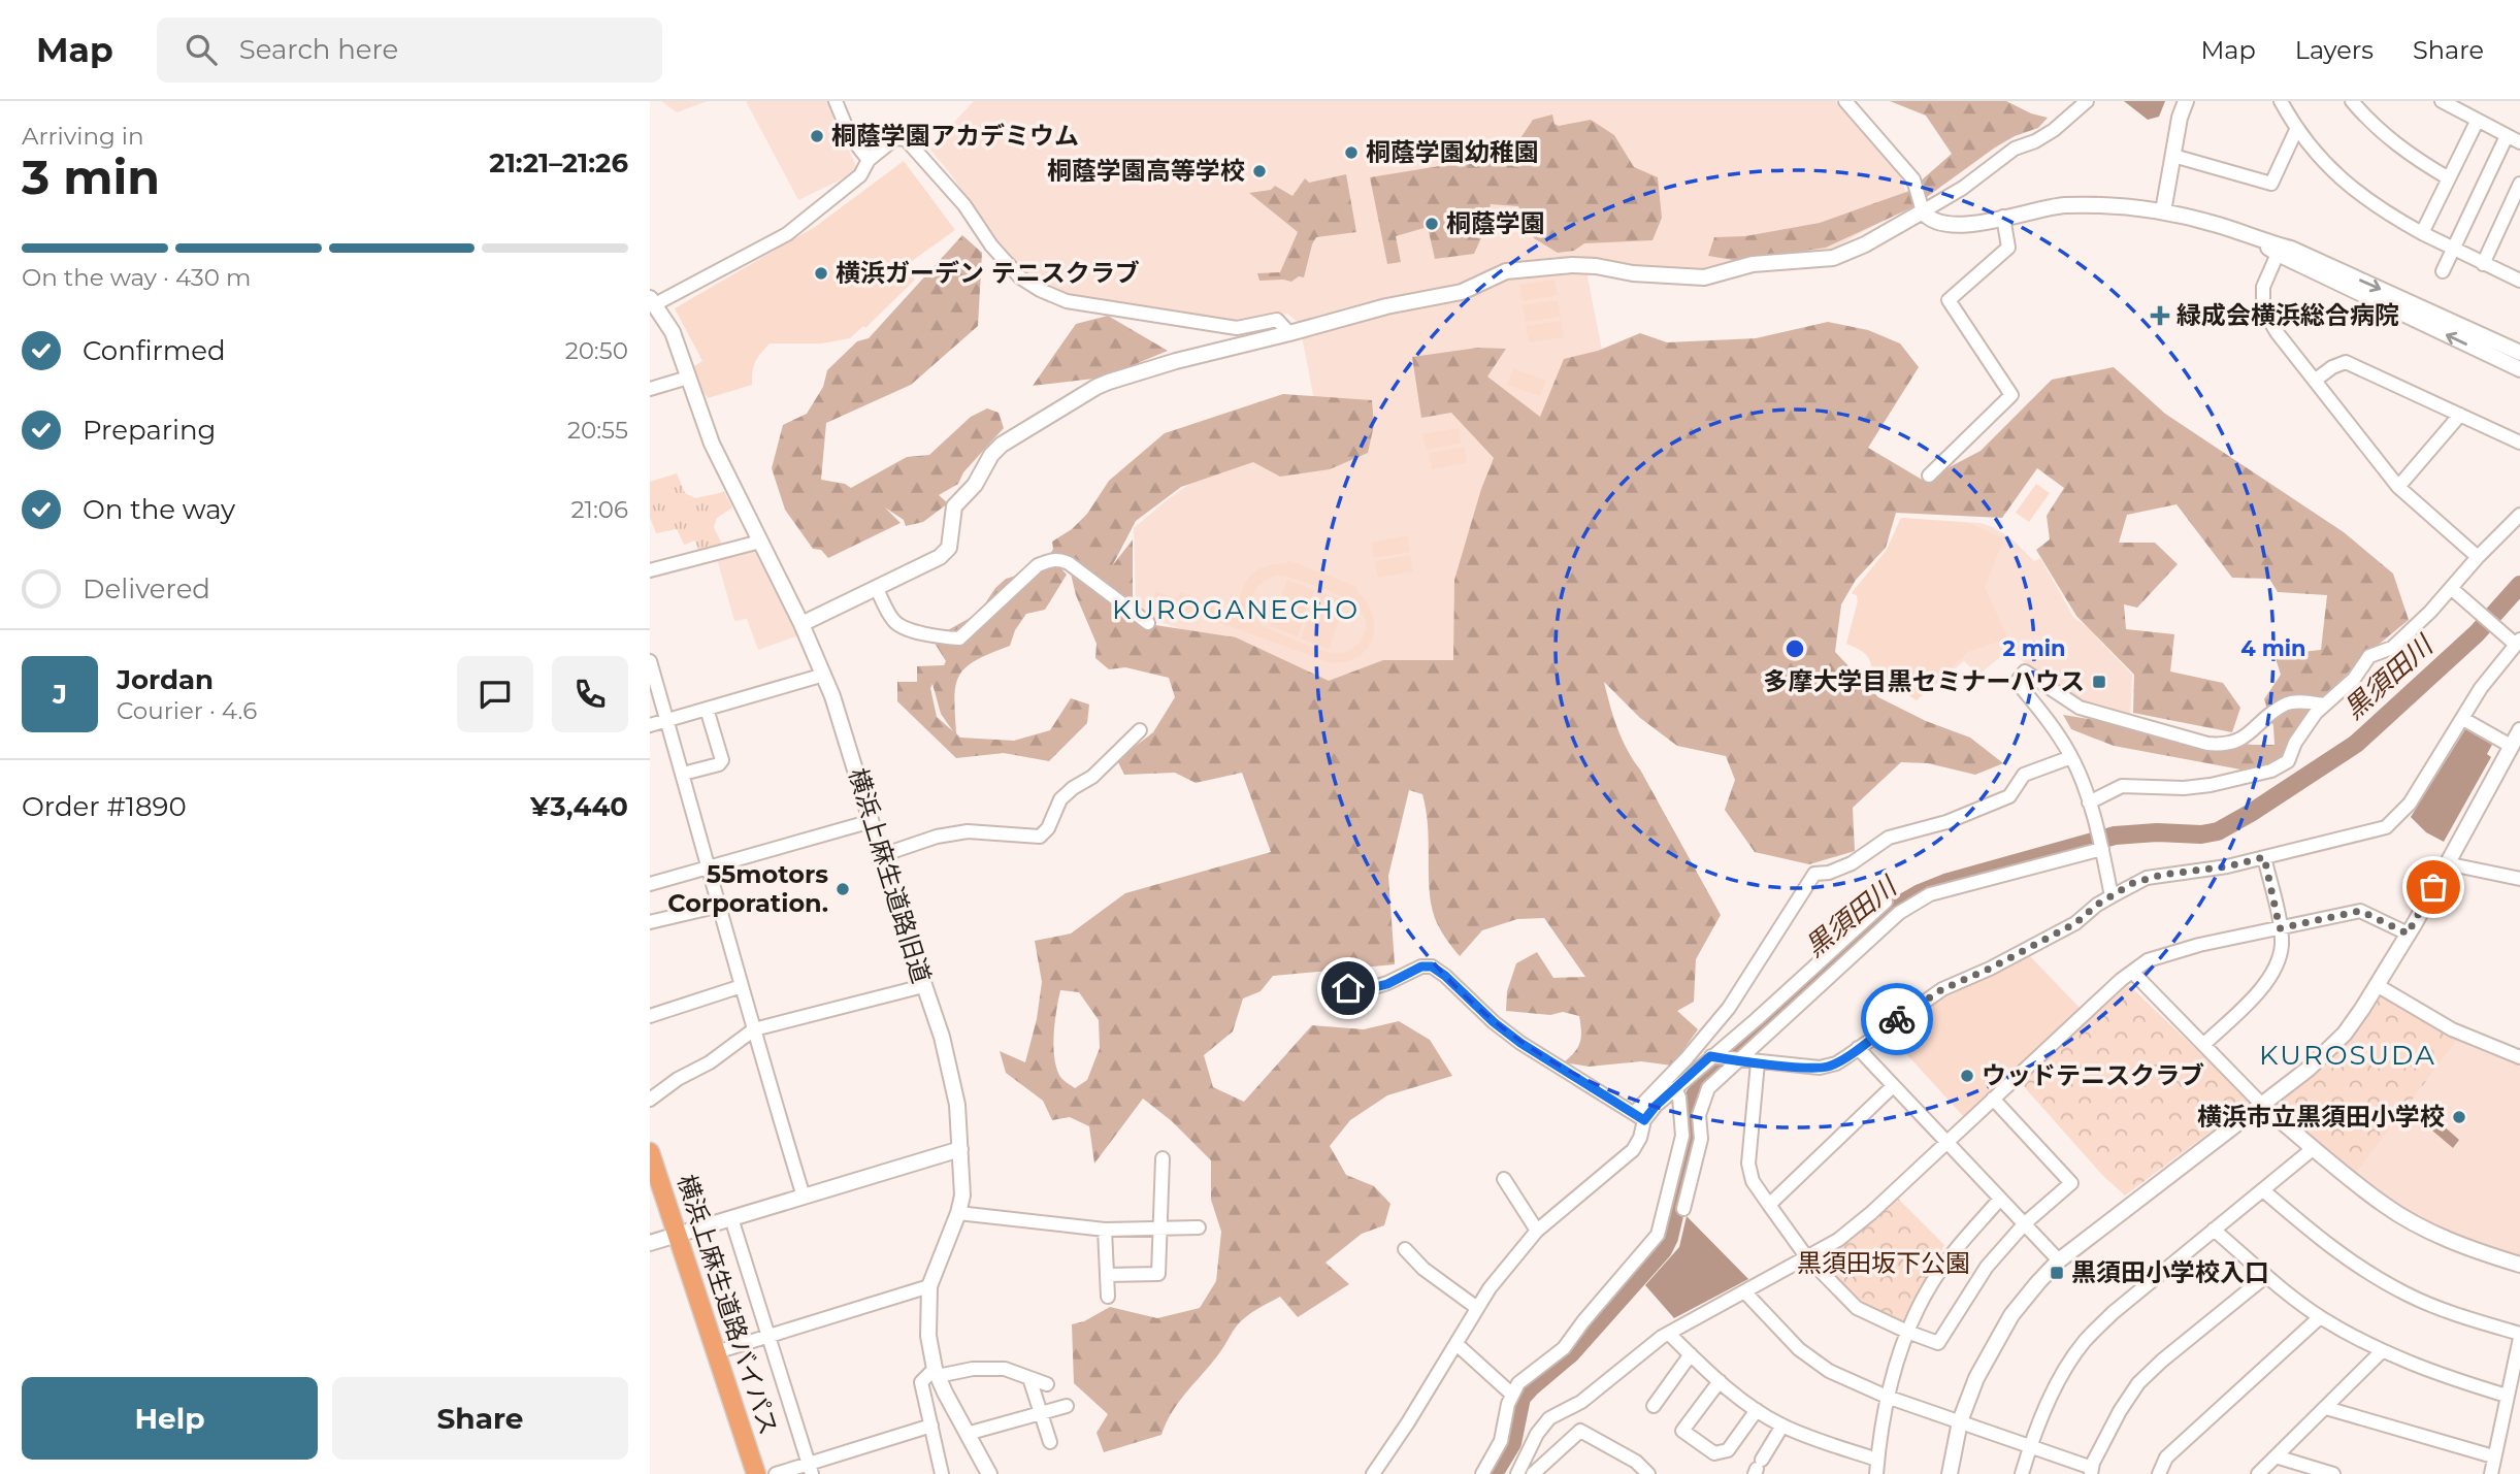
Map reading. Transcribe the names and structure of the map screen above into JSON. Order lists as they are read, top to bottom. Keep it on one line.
{"streets":{"main road":["横浜上麻生道路バイパス"],"street":["横浜上麻生道路旧道"]},"districts":["KUROGANECHO","KUROSUDA"],"water":["黒須田川"],"parks":["黒須田坂下公園"],"places":{"other":["桐蔭学園アカデミウム","桐蔭学園幼稚園","桐蔭学園高等学校","桐蔭学園","横浜ガーデン テニスクラブ","55motors Corporation.","ウッドテニスクラブ","横浜市立黒須田小学校"],"health":["緑成会横浜総合病院"],"transit":["多摩大学目黒セミナーハウス","黒須田小学校入口"]},"page":{"header":"Map","search":"Search here","nav":["Map","Layers","Share"],"heading":["3 min","Arriving in","21:21–21:26"],"panel":["Jordan","Courier · 4.6","Order #1890","¥3,440"],"bar":"On the way · 430 m","list":[["Confirmed","20:50"],["Preparing","20:55"],["On the way","21:06"],"Delivered"],"round":"J","buttons":["Help","Share"]},"rings":["2 min","4 min"]}
